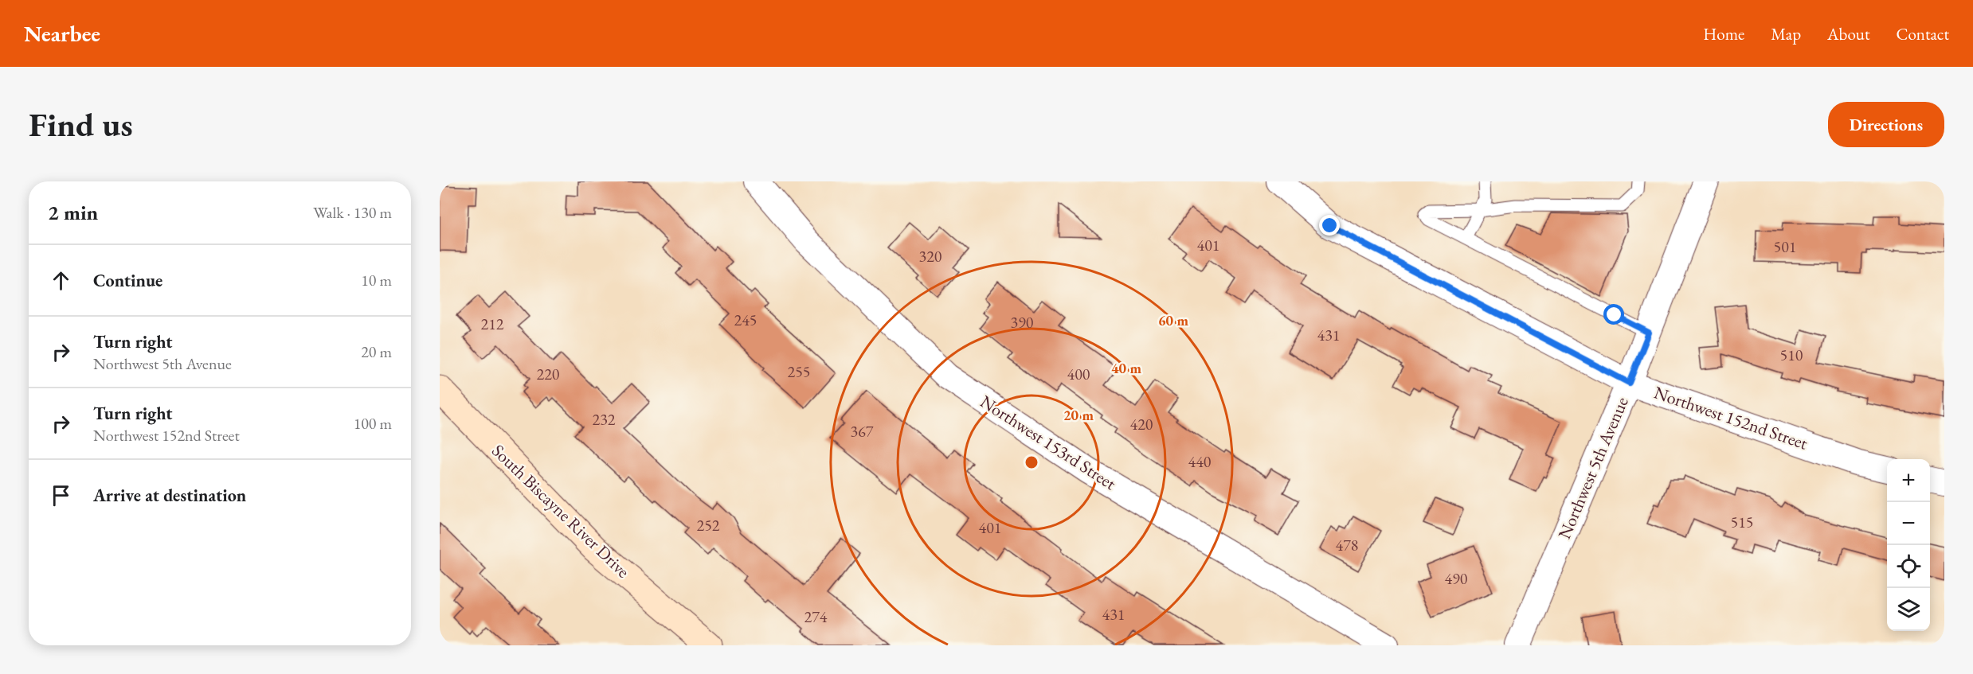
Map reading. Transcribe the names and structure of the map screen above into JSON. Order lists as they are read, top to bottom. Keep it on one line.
{"streets":{"street":["Northwest 152nd Street","Northwest 153rd Street","Northwest 5th Avenue","South Biscayne River Drive"]},"crossings":[["Northwest 152nd Street","Northwest 5th Avenue"]],"house_numbers":["401","501","320","245","390","212","431","510","255","220","400","232","420","367","440","515","252","401","478","490","431","274"],"page":{"header":"Nearbee","nav":["Home","Map","About","Contact"],"buttons":"Directions","title":"Find us","heading":["2 min","Walk · 130 m"],"list":[["Continue","10 m"],["Turn right","Northwest 5th Avenue","20 m"],["Turn right","Northwest 152nd Street","100 m"],"Arrive at destination"],"map_buttons":["+","−"]},"rings":["60 m","40 m","20 m"]}
